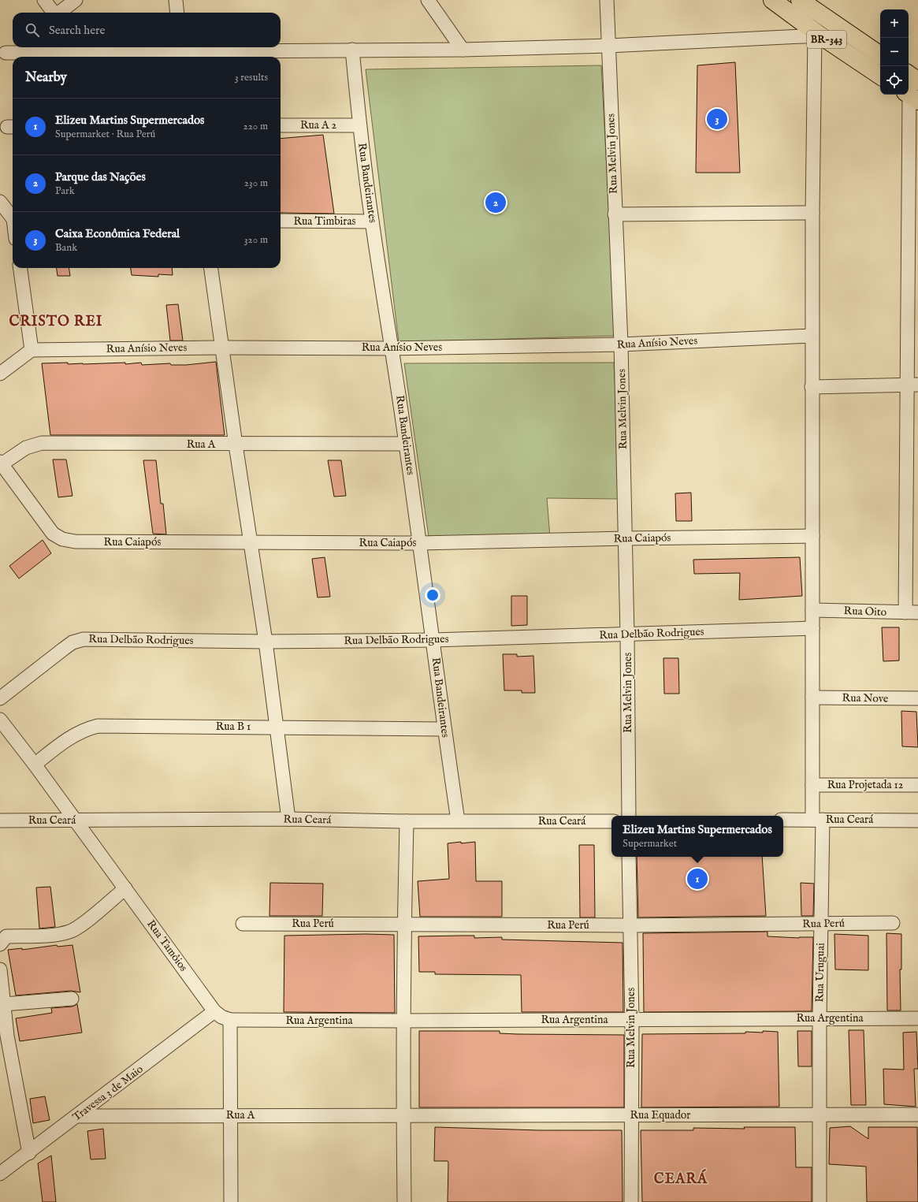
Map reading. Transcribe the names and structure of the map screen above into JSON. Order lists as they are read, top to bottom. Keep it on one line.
{"streets":{"main road":["BR-343"],"street":["Rua A 2","Rua Melvin Jones","Rua Bandeirantes","Rua Timbiras","Rua Anísio Neves","Rua A","Rua Caiapós","Rua Oito","Rua Delbão Rodrigues","Rua Nove","Rua B 1","Rua Projetada 12","Rua Ceará","Rua Perú","Rua Tamôios","Rua Uruguai","Rua Argentina","Travessa 3 de Maio","Rua Equador"]},"crossings":[["BR-343","Rua Uruguai"],["Rua A 2","Rua Bandeirantes"],["Rua Melvin Jones","Rua Anísio Neves"],["Rua Melvin Jones","Rua Caiapós"],["Rua Melvin Jones","Rua Delbão Rodrigues"],["Rua Melvin Jones","Rua Perú"],["Rua Melvin Jones","Rua Argentina"],["Rua Melvin Jones","Rua Equador"],["Rua Bandeirantes","Rua Timbiras"],["Rua Bandeirantes","Rua Anísio Neves"],["Rua Bandeirantes","Rua A"],["Rua Bandeirantes","Rua Caiapós"],["Rua Bandeirantes","Rua Delbão Rodrigues"],["Rua Bandeirantes","Rua B 1"],["Rua Bandeirantes","Rua Ceará"],["Rua Anísio Neves","Rua Uruguai"],["Rua A","Rua Caiapós"],["Rua A","Travessa 3 de Maio"],["Rua A","Rua Equador"],["Rua Caiapós","Rua Uruguai"],["Rua Oito","Rua Uruguai"],["Rua Delbão Rodrigues","Rua Uruguai"],["Rua Nove","Rua Uruguai"],["Rua B 1","Rua Tamôios"],["Rua Projetada 12","Rua Uruguai"],["Rua Ceará","Rua Tamôios"],["Rua Ceará","Rua Uruguai"],["Rua Perú","Rua Uruguai"],["Rua Tamôios","Rua Argentina"],["Rua Tamôios","Travessa 3 de Maio"],["Rua Uruguai","Rua Argentina"],["Rua Uruguai","Rua Equador"]],"districts":["CRISTO REI","CEARÁ"],"page":{"map_buttons":["+","−"],"search":"Search here","heading":["Nearby","3 results"],"list":[{"mark":"1","name":"Elizeu Martins Supermercados","note":"Supermarket · Rua Perú","value":"220 m"},{"mark":"2","name":"Parque das Nações","note":"Park","value":"230 m"},{"mark":"3","name":"Caixa Econômica Federal","note":"Bank","value":"320 m"}],"pins":["3","2","1"],"popup":["Elizeu Martins Supermercados","Supermarket"]}}
